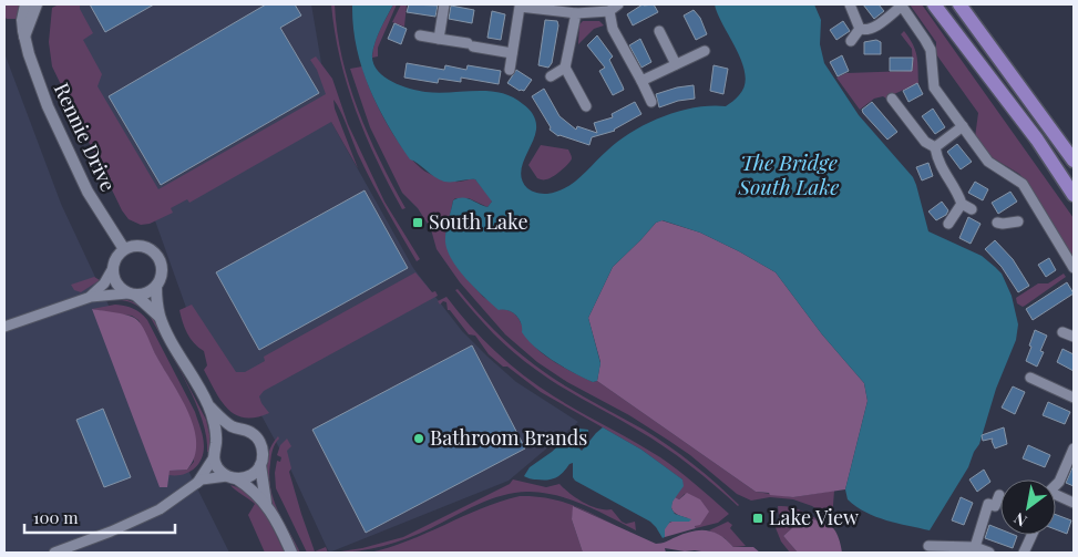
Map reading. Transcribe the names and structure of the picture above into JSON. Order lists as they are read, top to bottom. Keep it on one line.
{"streets":{"street":["Rennie Drive"]},"water":["The Bridge South Lake"],"places":{"transit":["South Lake","Lake View"],"other":["Bathroom Brands"]},"scale_bar":"100 m","north":"bottom left"}
